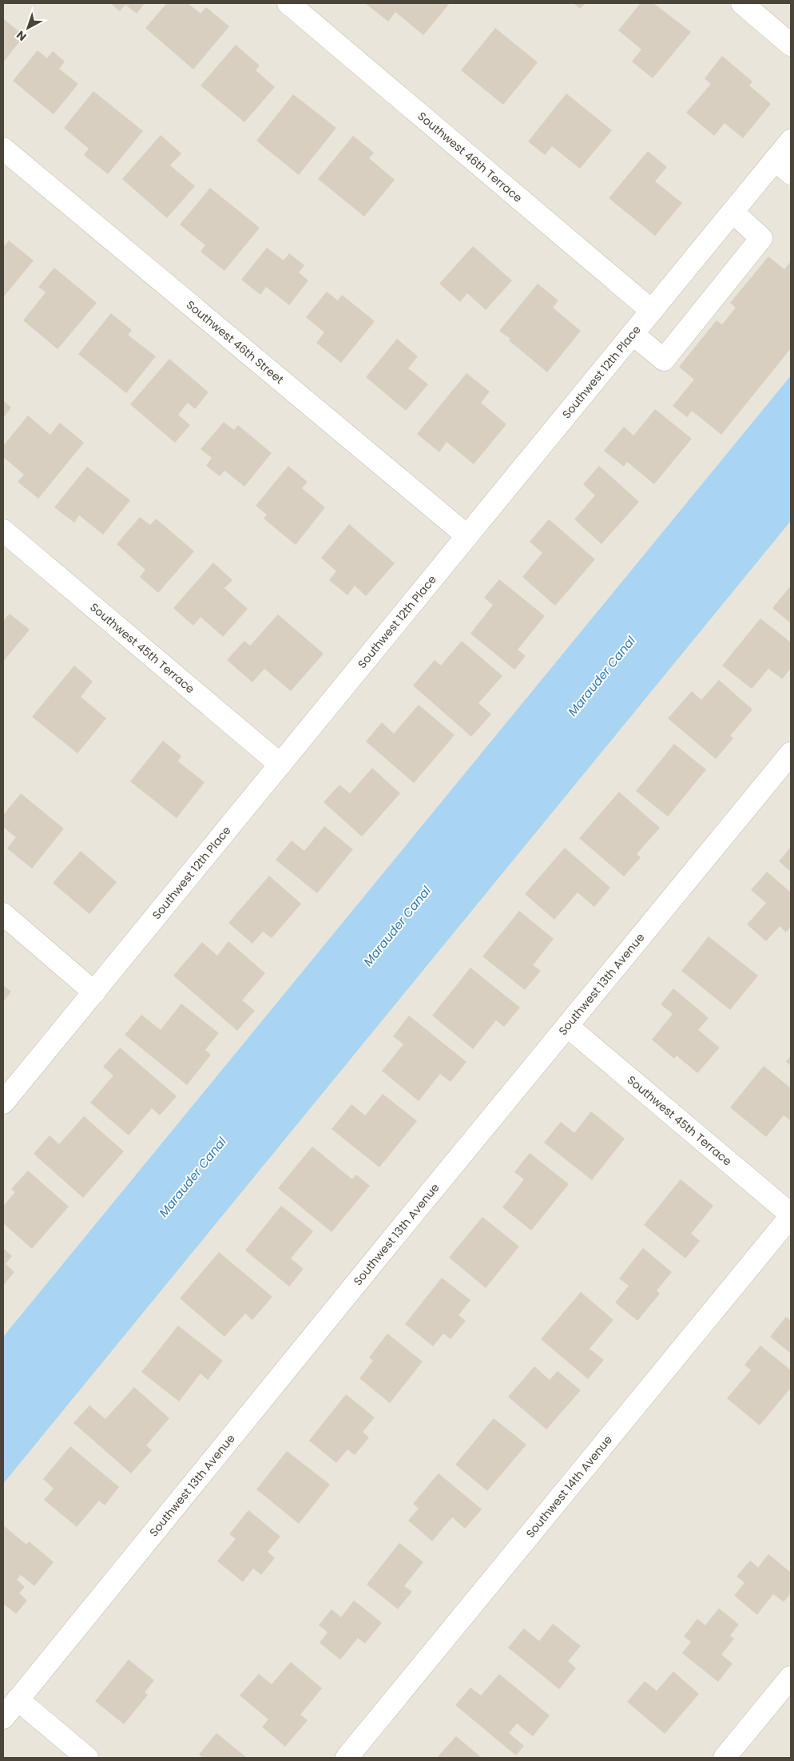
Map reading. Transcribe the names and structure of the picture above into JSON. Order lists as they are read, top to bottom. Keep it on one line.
{"streets":{"street":["Southwest 46th Terrace","Southwest 46th Street","Southwest 12th Place","Southwest 45th Terrace","Southwest 13th Avenue","Southwest 14th Avenue"]},"crossings":[["Southwest 46th Terrace","Southwest 12th Place"],["Southwest 46th Street","Southwest 12th Place"],["Southwest 12th Place","Southwest 45th Terrace"],["Southwest 45th Terrace","Southwest 13th Avenue"],["Southwest 45th Terrace","Southwest 14th Avenue"]],"water":["Marauder Canal"],"north":"bottom left"}
